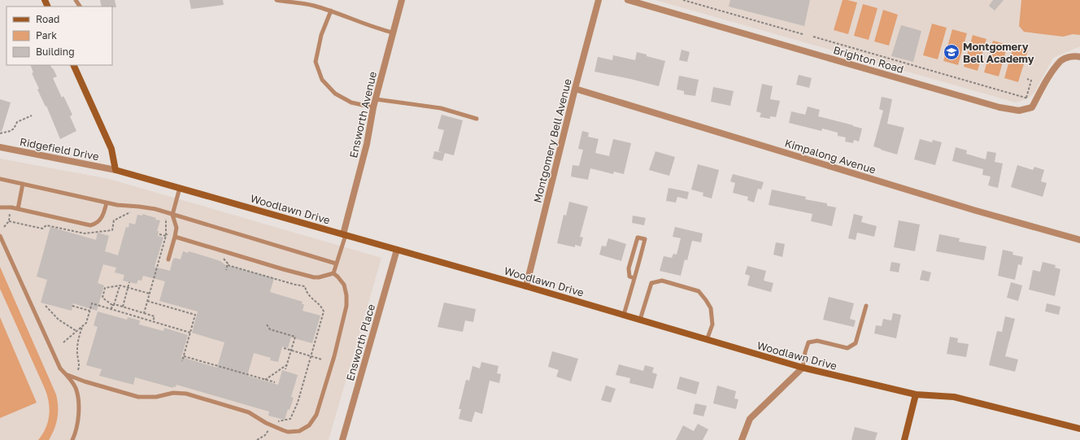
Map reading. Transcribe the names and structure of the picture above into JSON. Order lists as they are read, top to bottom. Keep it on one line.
{"streets":{"main road":["Woodlawn Drive"],"street":["Brighton Road","Ensworth Avenue","Montgomery Bell Avenue","Ridgefield Drive","Kimpalong Avenue","Ensworth Place"]},"crossings":[["Ensworth Avenue","Woodlawn Drive"],["Montgomery Bell Avenue","Kimpalong Avenue"],["Montgomery Bell Avenue","Woodlawn Drive"],["Ridgefield Drive","Woodlawn Drive"],["Woodlawn Drive","Ensworth Place"]],"places":{"school or university":["Montgomery Bell Academy"]},"legend":["Road","Park","Building"]}
